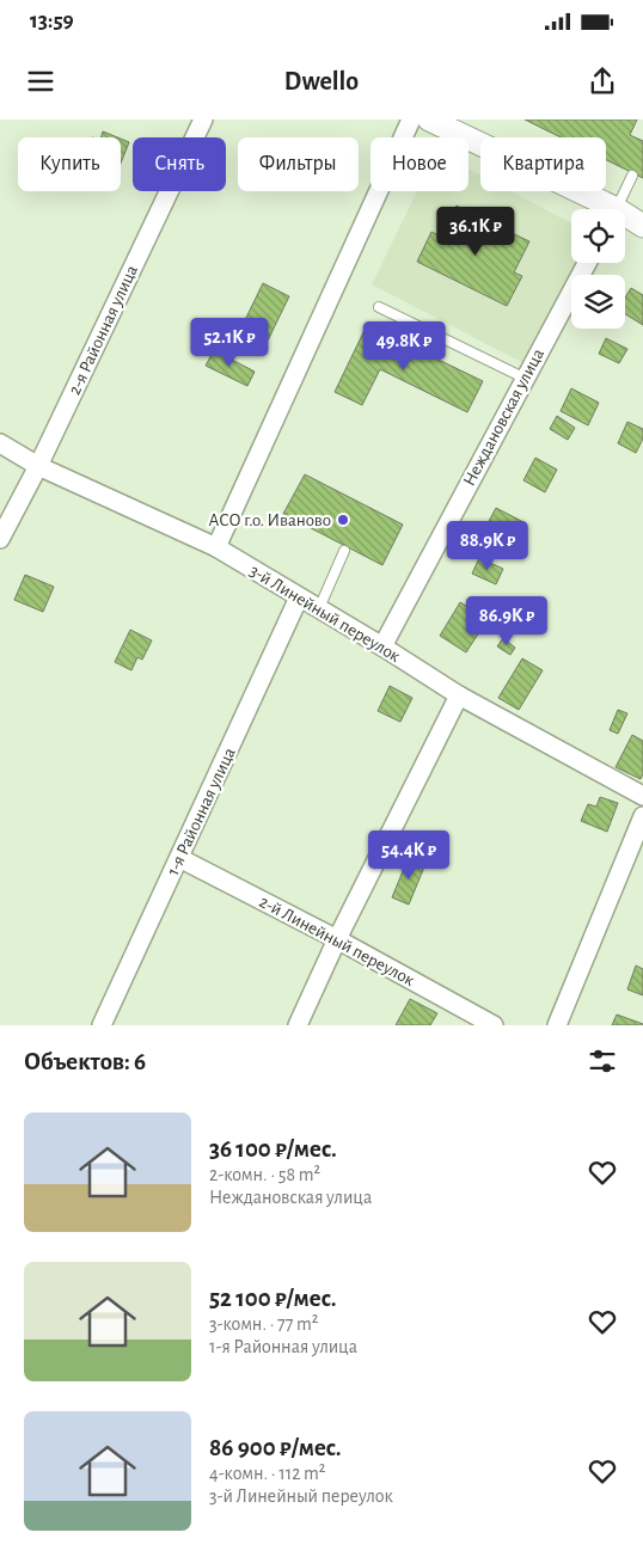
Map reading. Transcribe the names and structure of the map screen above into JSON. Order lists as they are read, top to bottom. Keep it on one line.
{"streets":{"street":["2-я Районная улица","Неждановская улица","3-й Линейный переулок","1-я Районная улица","2-й Линейный переулок"]},"crossings":[["2-я Районная улица","3-й Линейный переулок"],["Неждановская улица","3-й Линейный переулок"],["3-й Линейный переулок","1-я Районная улица"],["1-я Районная улица","2-й Линейный переулок"]],"places":["АСО г.о. Иваново"],"page":{"status":"13:59","header":"Dwello","chip":["Купить","Снять","Фильтры","Новое","Квартира"],"price":["36.1K ₽","52.1K ₽","49.8K ₽","88.9K ₽","86.9K ₽","54.4K ₽"],"heading":"Объектов: 6","list":[{"name":"36 100 ₽/мес.","note":"2-комн. · 58 m² · Неждановская улица"},{"name":"52 100 ₽/мес.","note":"3-комн. · 77 m² · 1-я Районная улица"},{"name":"86 900 ₽/мес.","note":"4-комн. · 112 m² · 3-й Линейный переулок"}]}}
